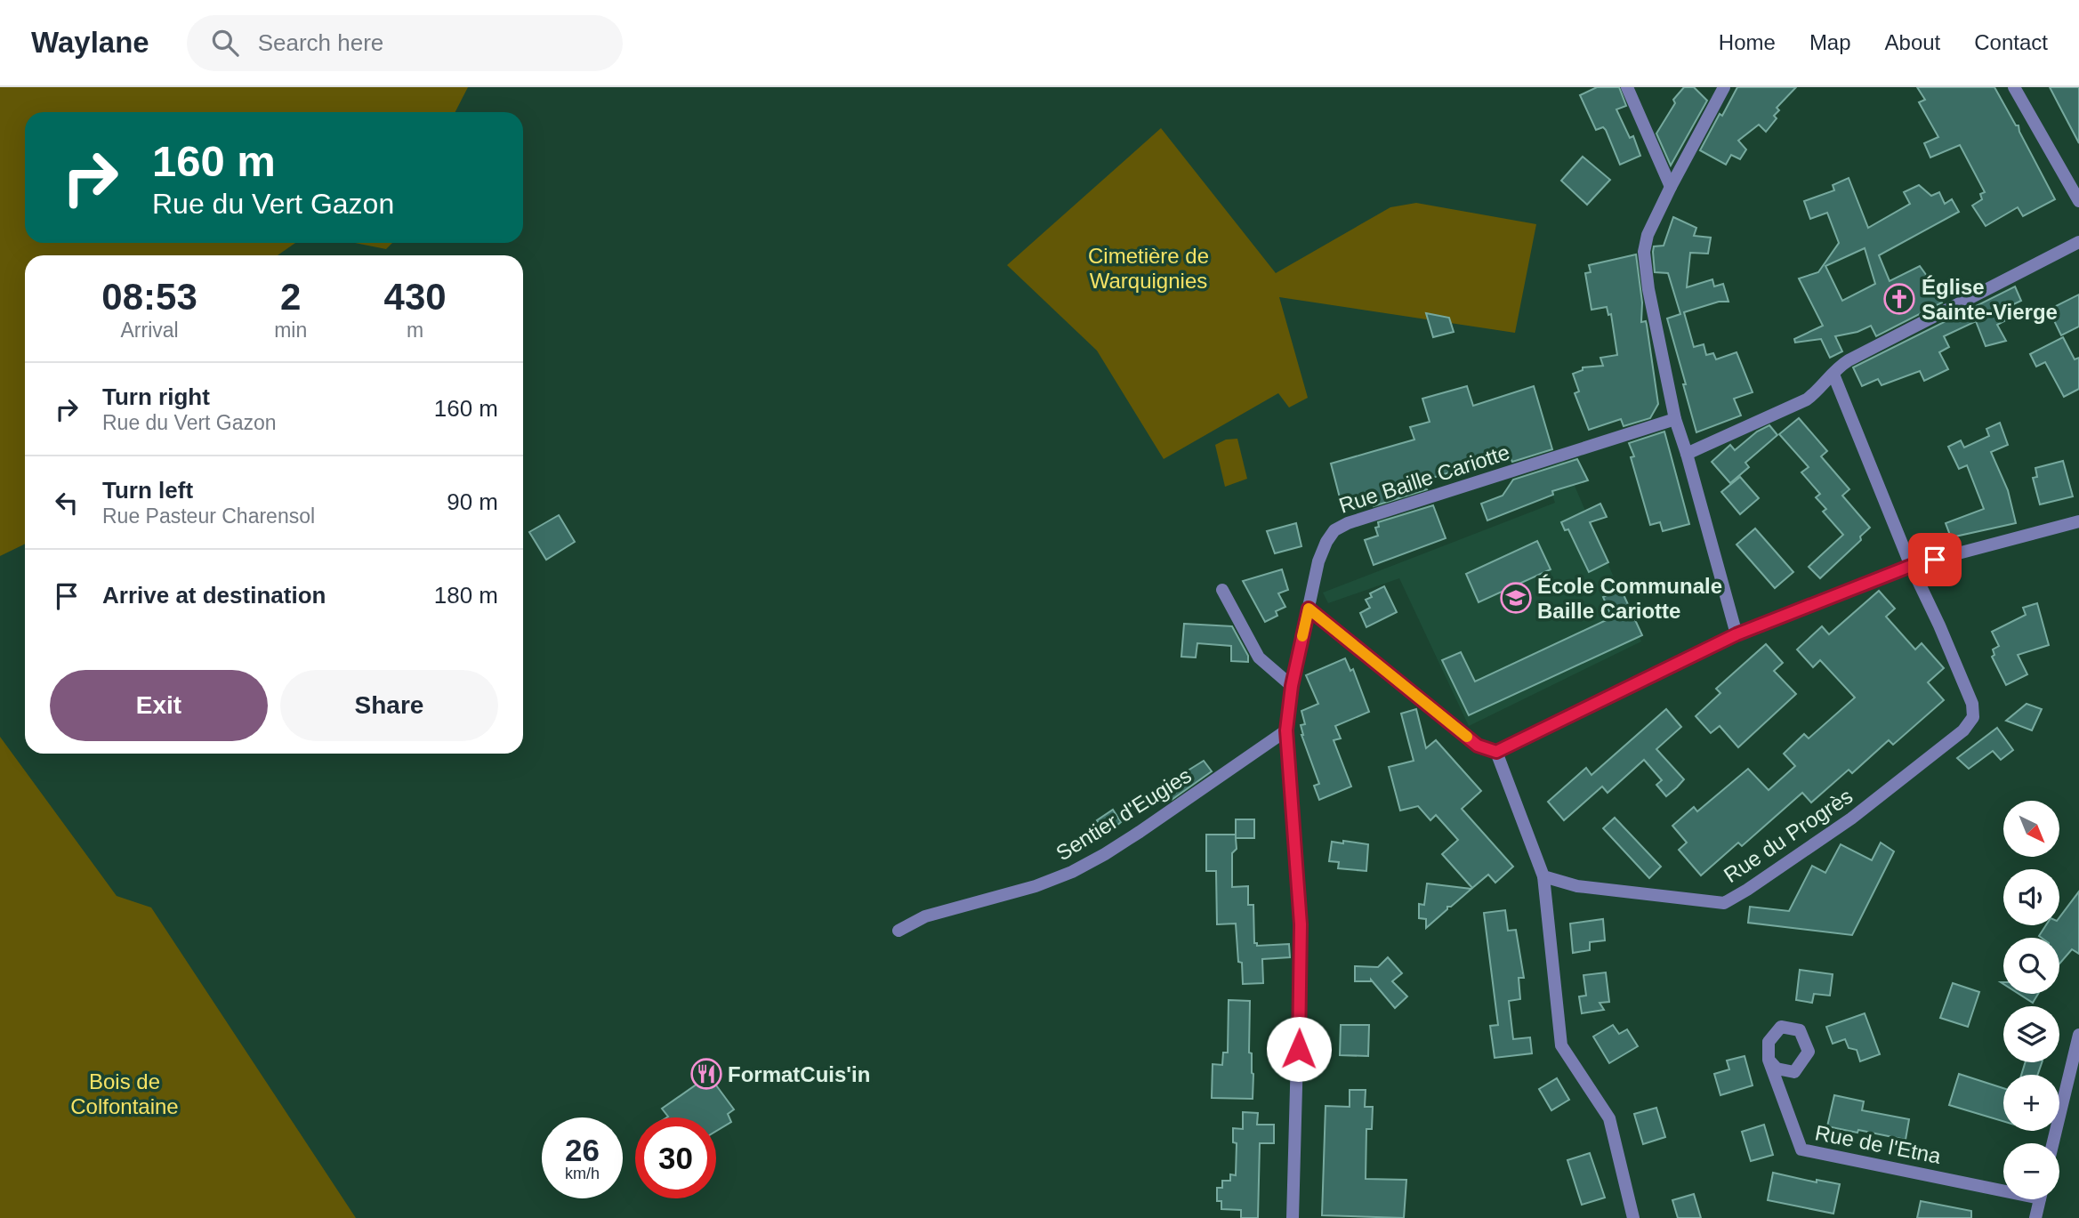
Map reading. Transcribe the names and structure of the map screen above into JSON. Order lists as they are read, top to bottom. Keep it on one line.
{"streets":{"street":["Rue Baille Cariotte","Sentier d'Eugies","Rue du Progrès","Rue de l'Etna"]},"crossings":[["Rue Baille Cariotte","Sentier d'Eugies"]],"parks":["Cimetière de Warquignies","Bois de Colfontaine"],"places":{"church":["Église Sainte-Vierge"],"school or university":["École Communale Baille Cariotte"],"restaurant":["FormatCuis'in"]},"north":"bottom right","page":{"header":"Waylane","search":"Search here","nav":["Home","Map","About","Contact"],"turn":["160 m","Rue du Vert Gazon"],"eta":["08:53","Arrival","2","min","430","m"],"list":[{"name":"Turn right","note":"Rue du Vert Gazon","value":"160 m"},{"name":"Turn left","note":"Rue Pasteur Charensol","value":"90 m"},{"name":"Arrive at destination","value":"180 m"}],"buttons":["Exit","Share"],"map_buttons":["+","−"],"speed":"26 km/h","limit":"30"}}
